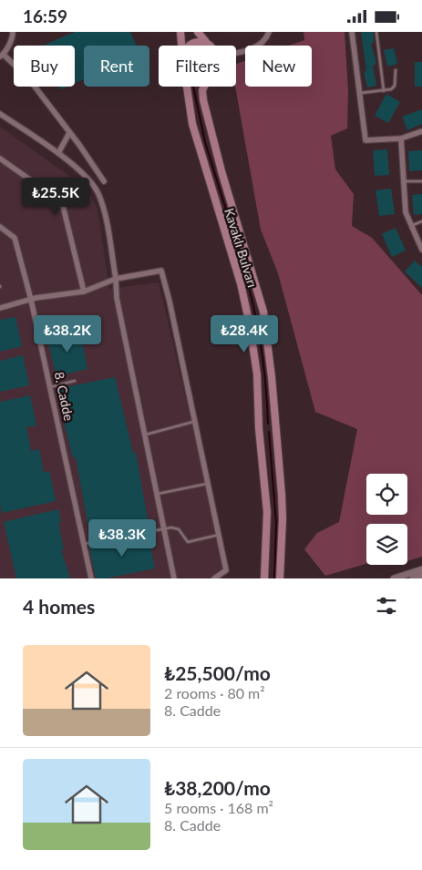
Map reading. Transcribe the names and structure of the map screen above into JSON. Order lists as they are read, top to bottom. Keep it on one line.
{"streets":{"main road":["Kavaklı Bulvarı"],"street":["8. Cadde"]},"page":{"status":"16:59","chip":["Buy","Rent","Filters","New"],"price":["₺25.5K","₺38.2K","₺28.4K","₺38.3K"],"heading":"4 homes","list":[{"name":"₺25,500/mo","note":"2 rooms · 80 m² · 8. Cadde"},{"name":"₺38,200/mo","note":"5 rooms · 168 m² · 8. Cadde"}]}}
